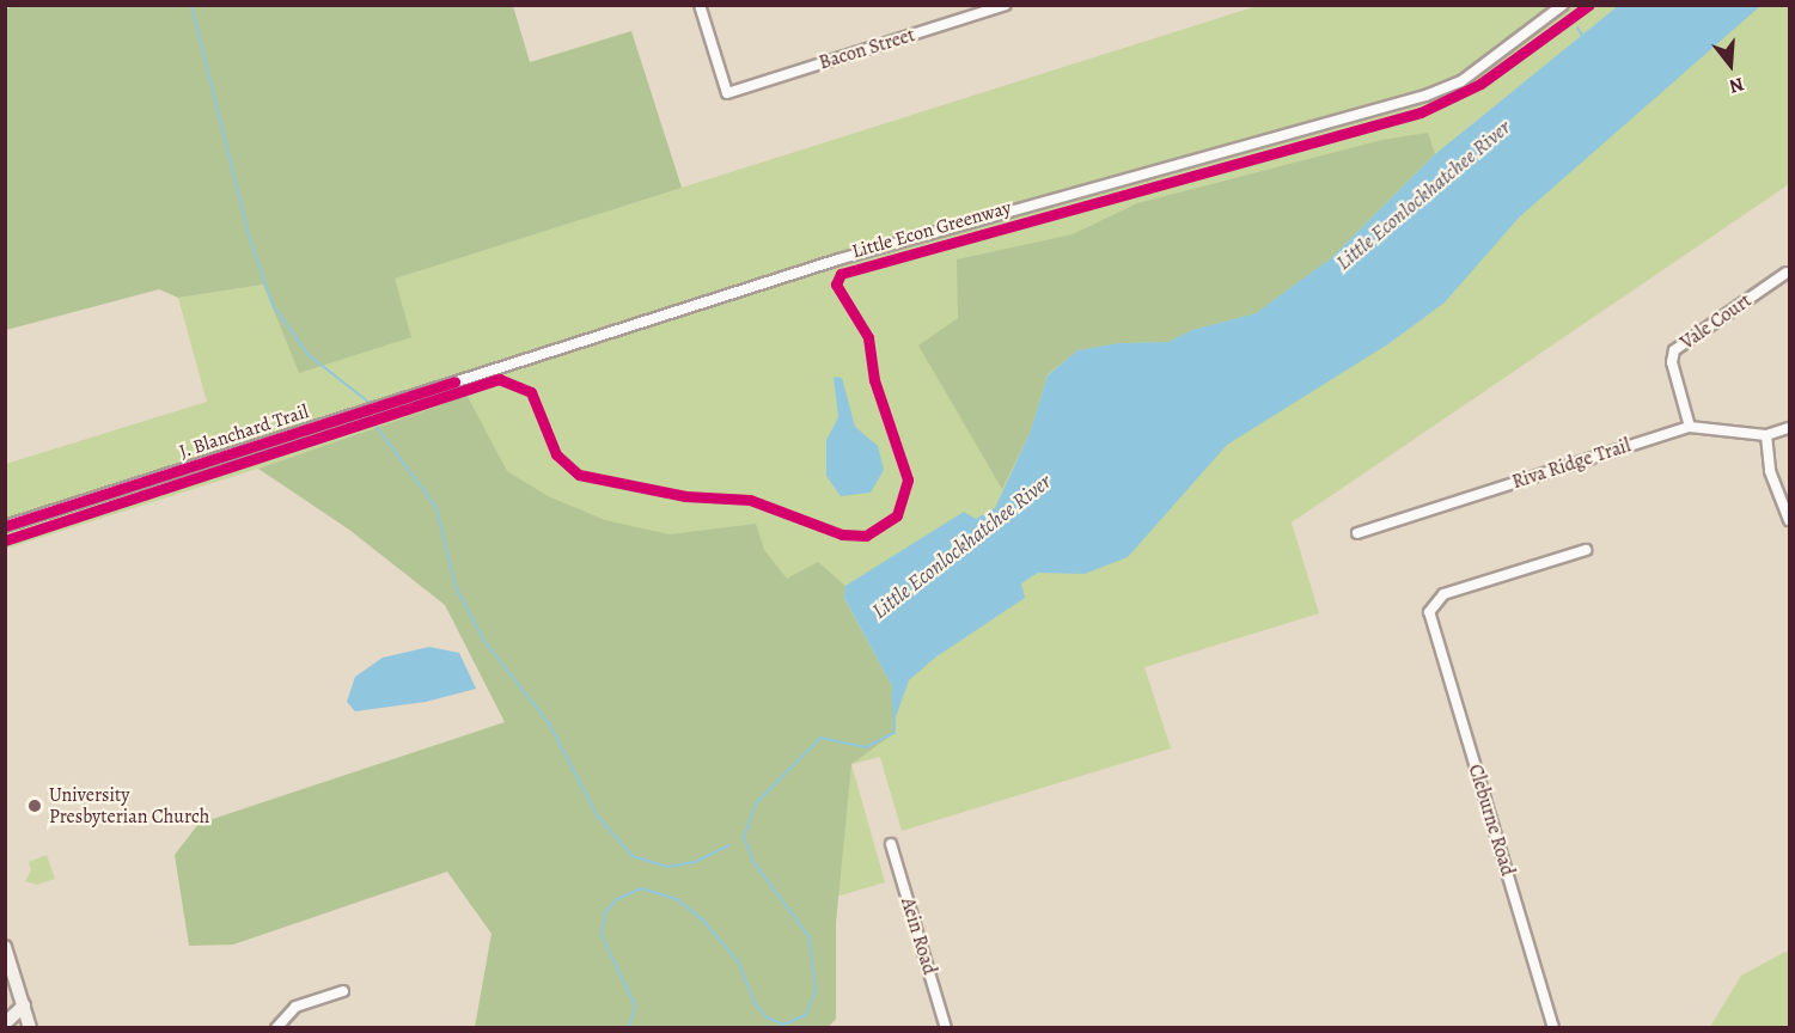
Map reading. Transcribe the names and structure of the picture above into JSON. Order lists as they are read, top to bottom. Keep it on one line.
{"streets":{"street":["Bacon Street","Vale Court","J. Blanchard Trail","Riva Ridge Trail","Cleburne Road","Aein Road"],"cycle path":["Little Econ Greenway"]},"crossings":[["Vale Court","Riva Ridge Trail"]],"water":["Little Econlockhatchee River"],"places":["University Presbyterian Church"],"north":"bottom"}
